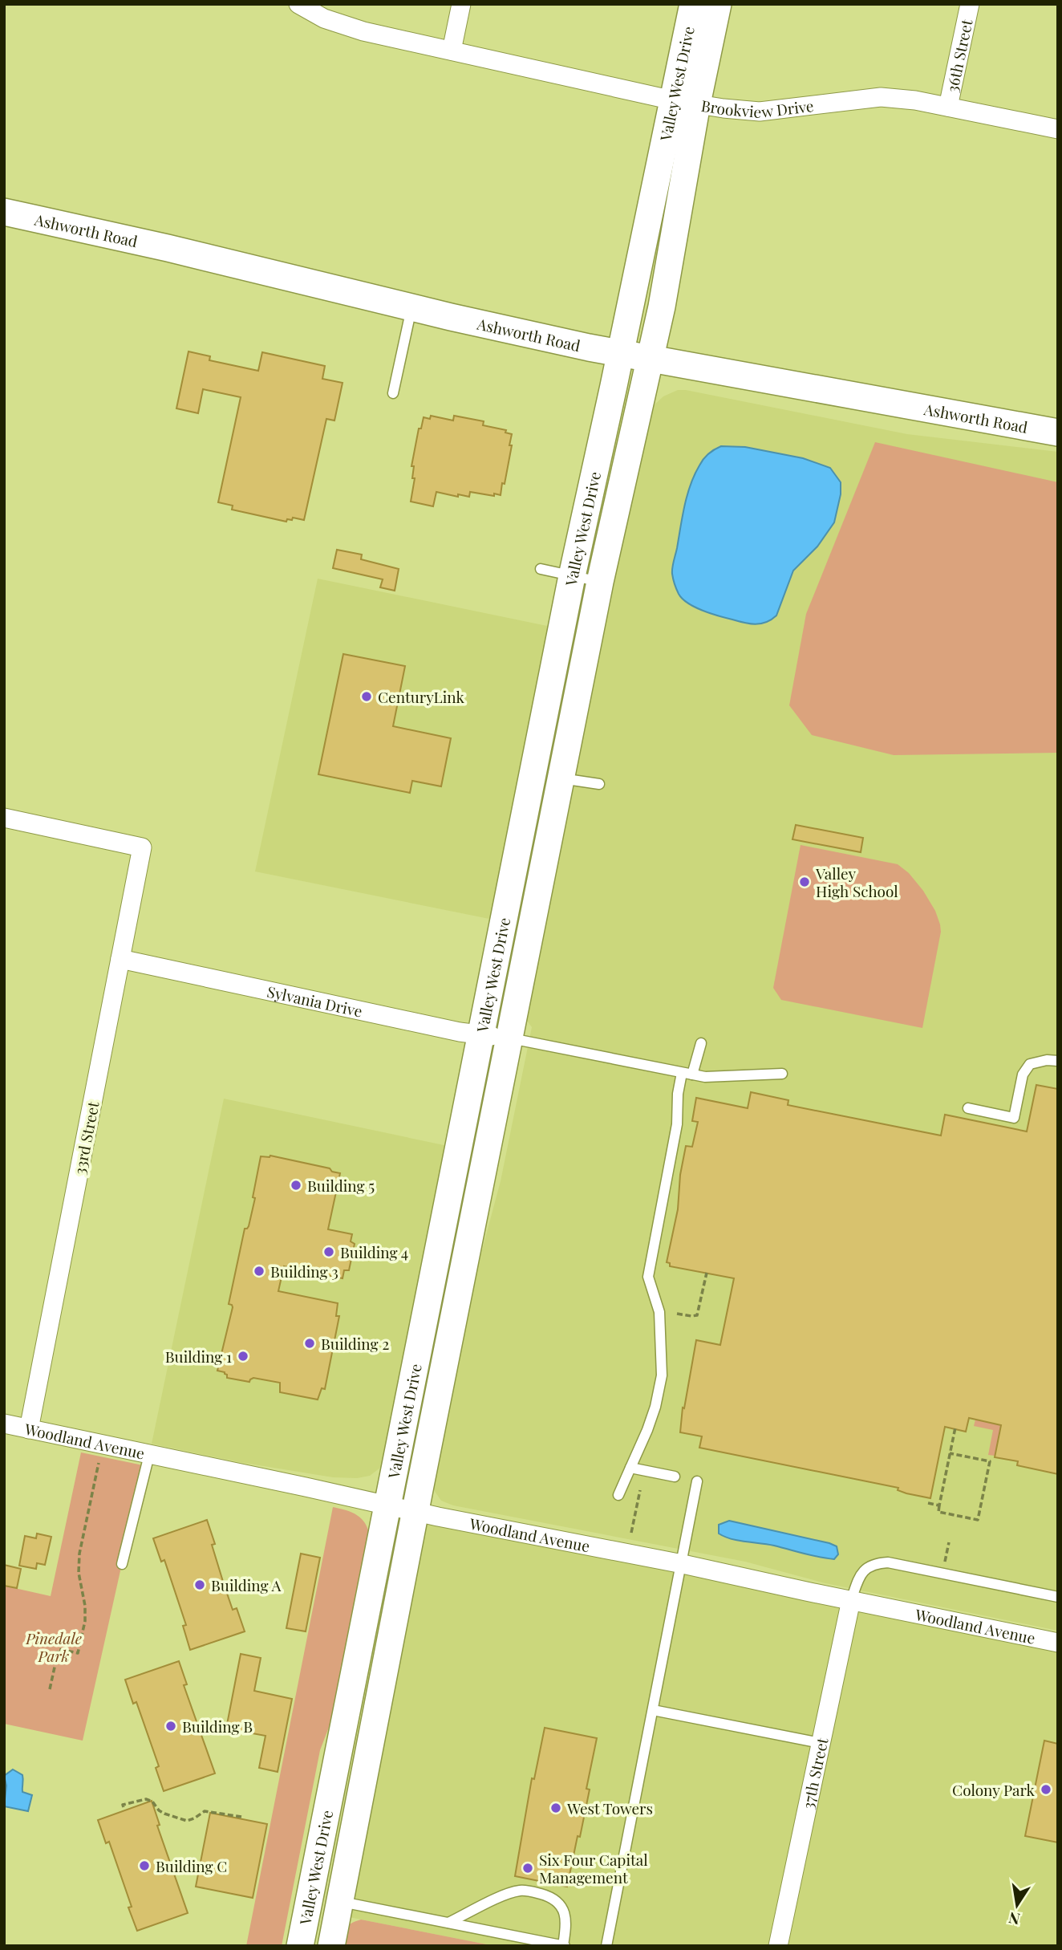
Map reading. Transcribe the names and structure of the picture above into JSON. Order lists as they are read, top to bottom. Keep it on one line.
{"streets":{"main road":["Valley West Drive","Ashworth Road"],"street":["36th Street","Brookview Drive","Sylvania Drive","33rd Street","Woodland Avenue","37th Street"]},"crossings":[["36th Street","Brookview Drive"],["Valley West Drive","Brookview Drive"],["Valley West Drive","Ashworth Road"],["Valley West Drive","Sylvania Drive"],["Valley West Drive","Woodland Avenue"],["Sylvania Drive","33rd Street"],["33rd Street","Woodland Avenue"],["Woodland Avenue","37th Street"]],"parks":["Pinedale Park"],"places":["CenturyLink","Valley High School","Building 5","Building 4","Building 3","Building 2","Building 1","Building A","Building B","Colony Park","West Towers","Building C","Six Four Capital Management"],"north":"bottom"}
